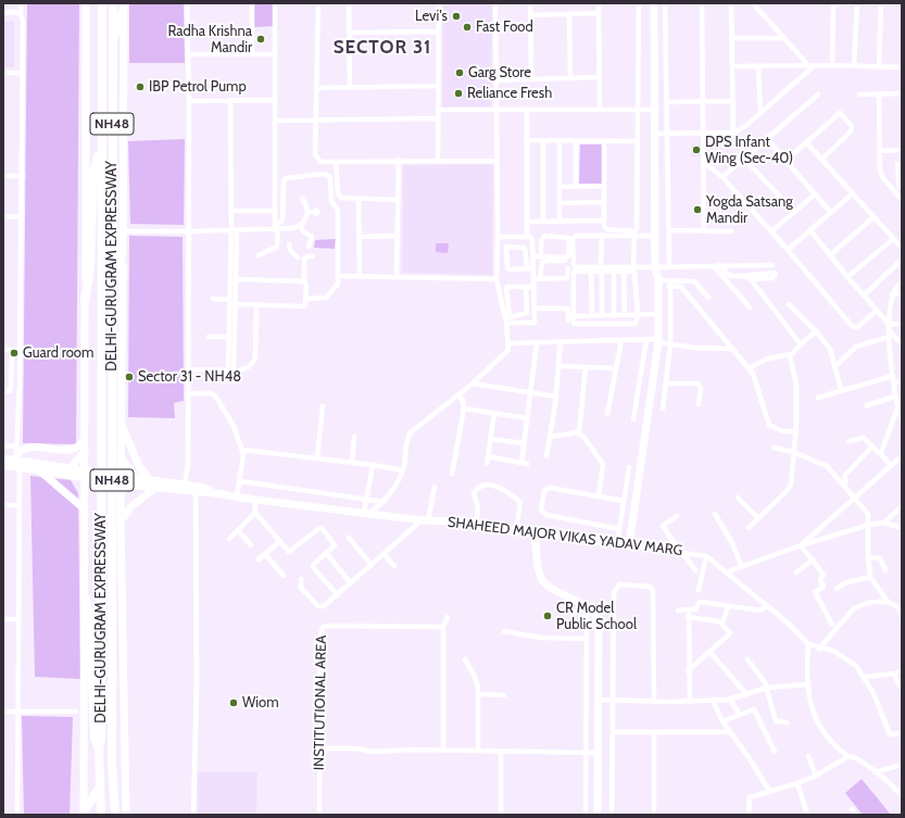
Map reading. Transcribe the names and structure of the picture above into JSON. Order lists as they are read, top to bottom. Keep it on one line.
{"streets":{"highway":["NH48","DELHI-GURUGRAM EXPRESSWAY"],"main road":["SHAHEED MAJOR VIKAS YADAV MARG"],"street":["INSTITUTIONAL AREA"]},"districts":["SECTOR 31"],"places":["Levi's","Fast Food","Radha Krishna Mandir","Garg Store","IBP Petrol Pump","Reliance Fresh","DPS Infant Wing (Sec-40)","Yogda Satsang Mandir","Guard room","Sector 31 - NH48","CR Model Public School","Wiom"]}
